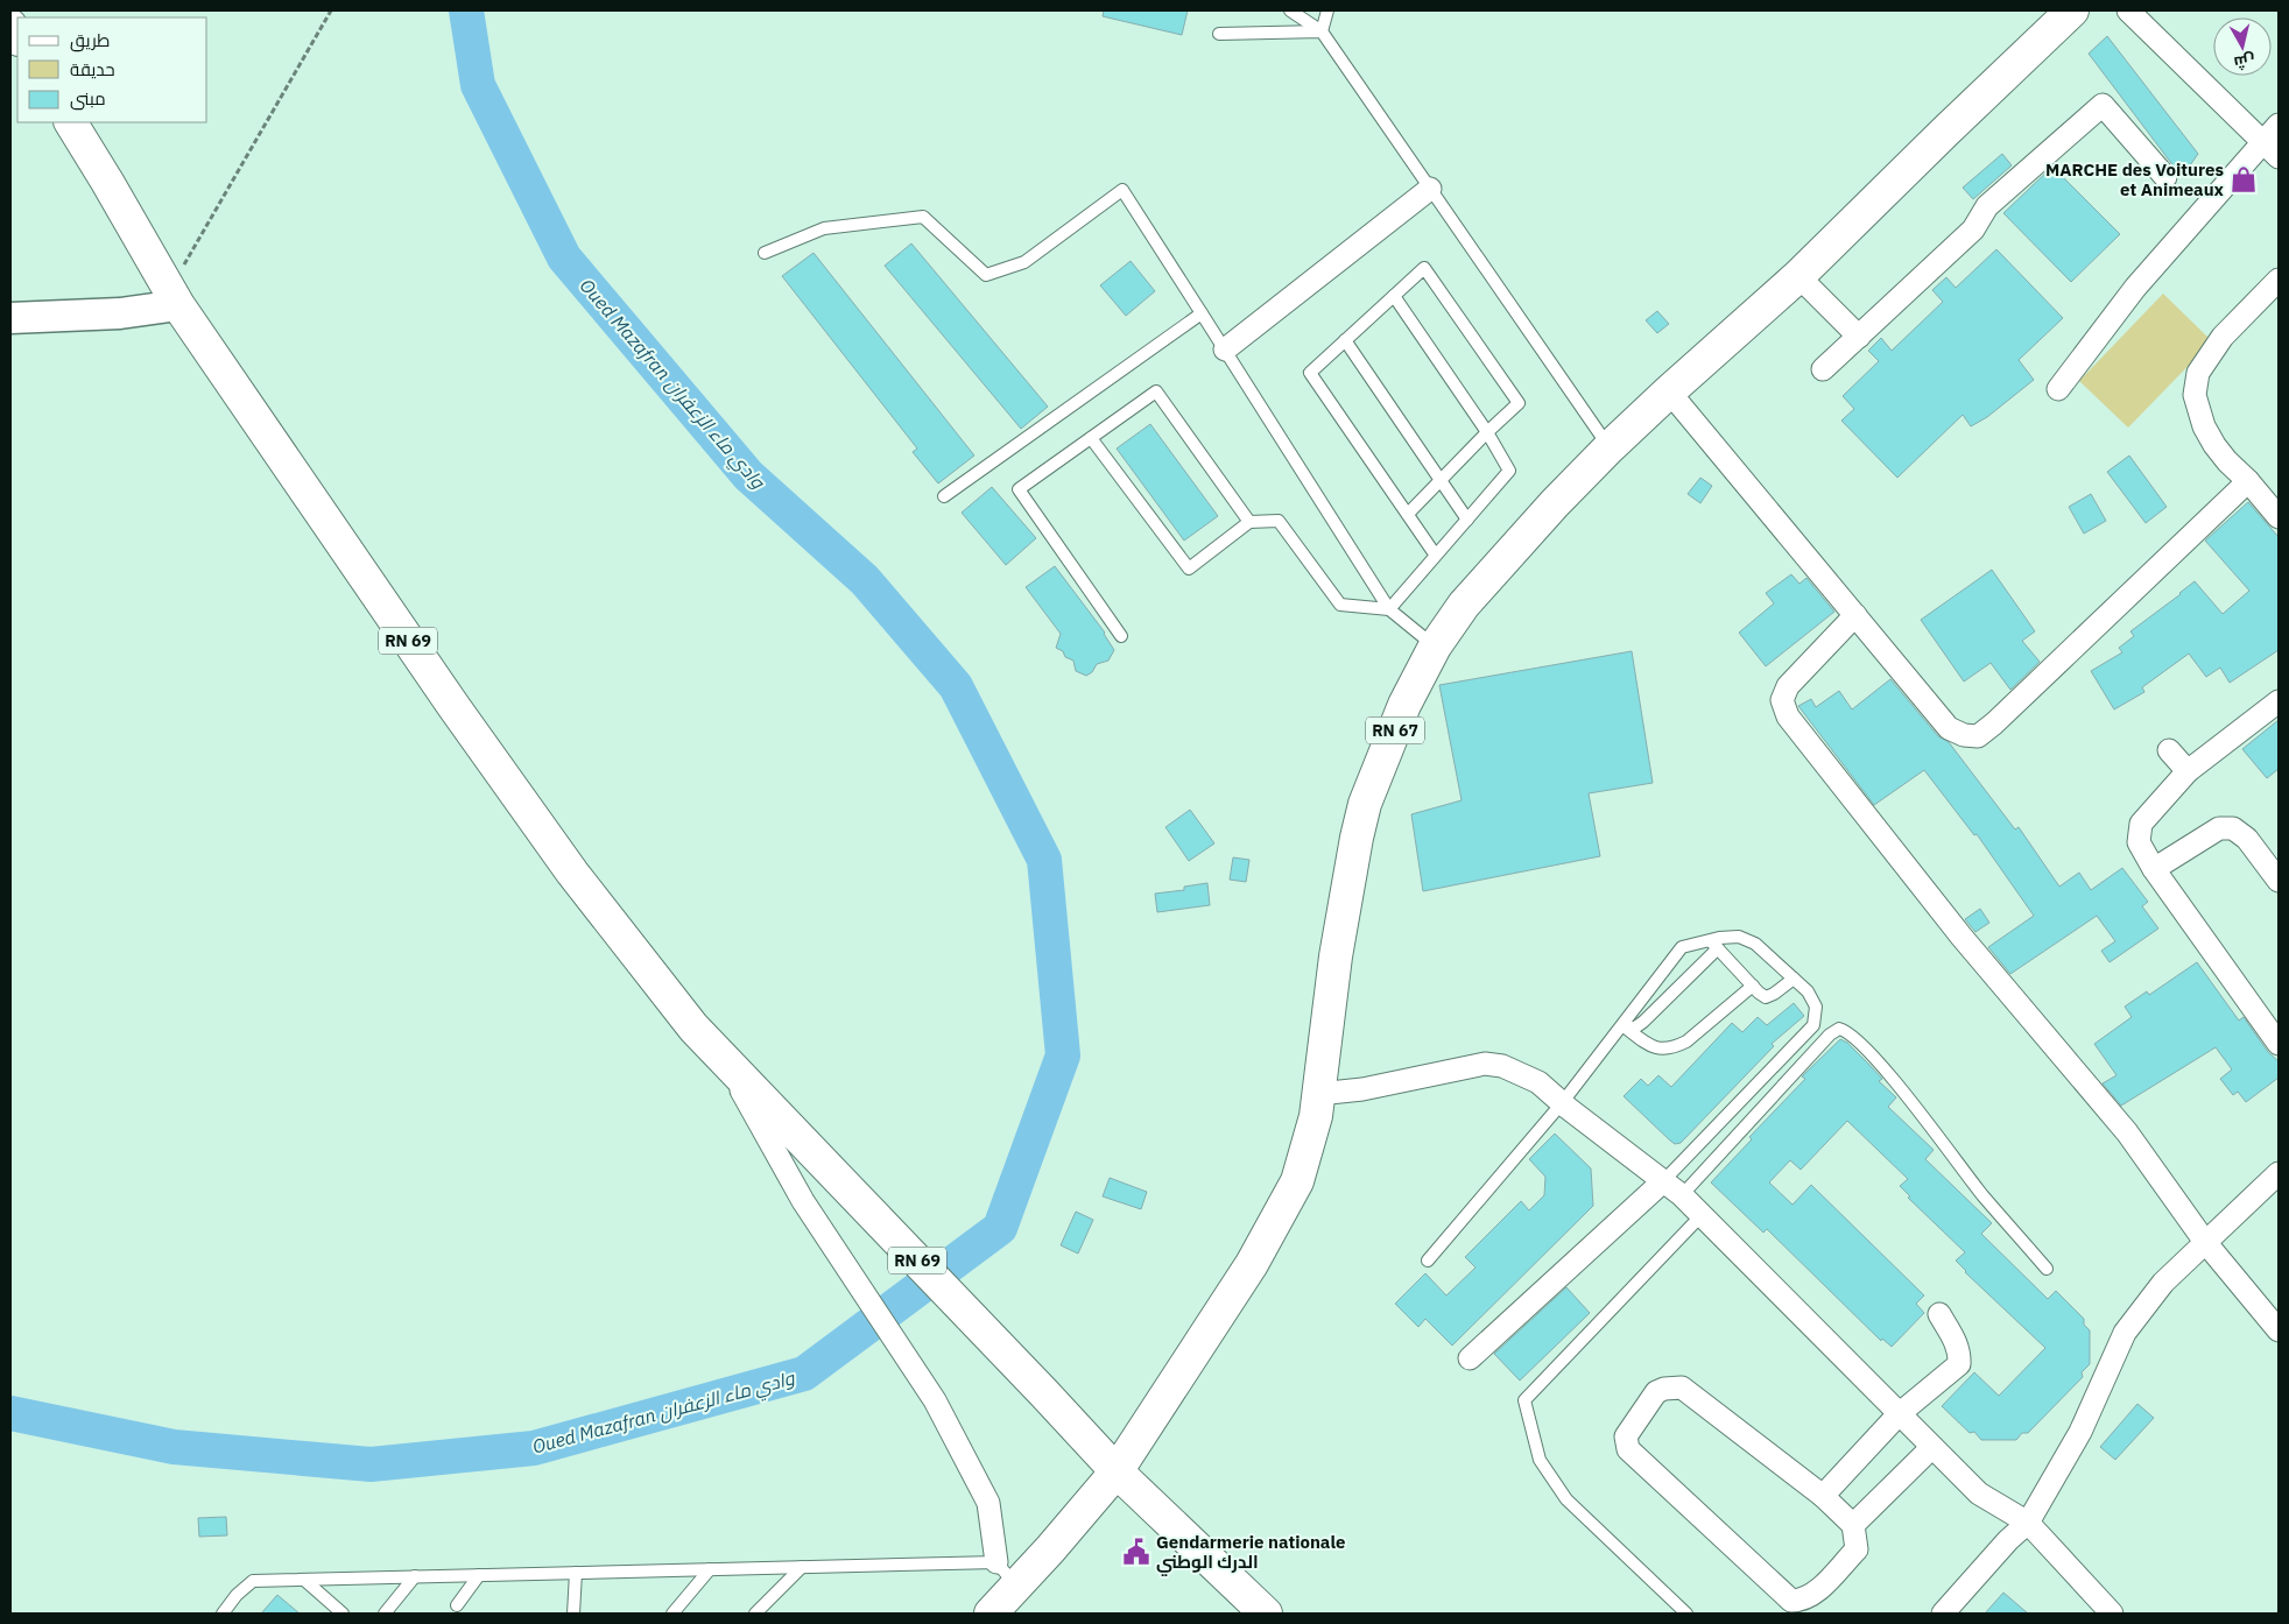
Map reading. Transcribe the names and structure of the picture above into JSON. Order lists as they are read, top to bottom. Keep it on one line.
{"streets":{"main road":["RN 69","RN 67"]},"crossings":[["RN 69","RN 67"]],"water":["Oued Mazafran وادي ماء الزعفران"],"places":{"shop":["MARCHE des Voitures et Animeaux"],"public building":["Gendarmerie nationale الدرك الوطني"]},"legend":["طريق","حديقة","مبنى"],"north":"bottom"}
